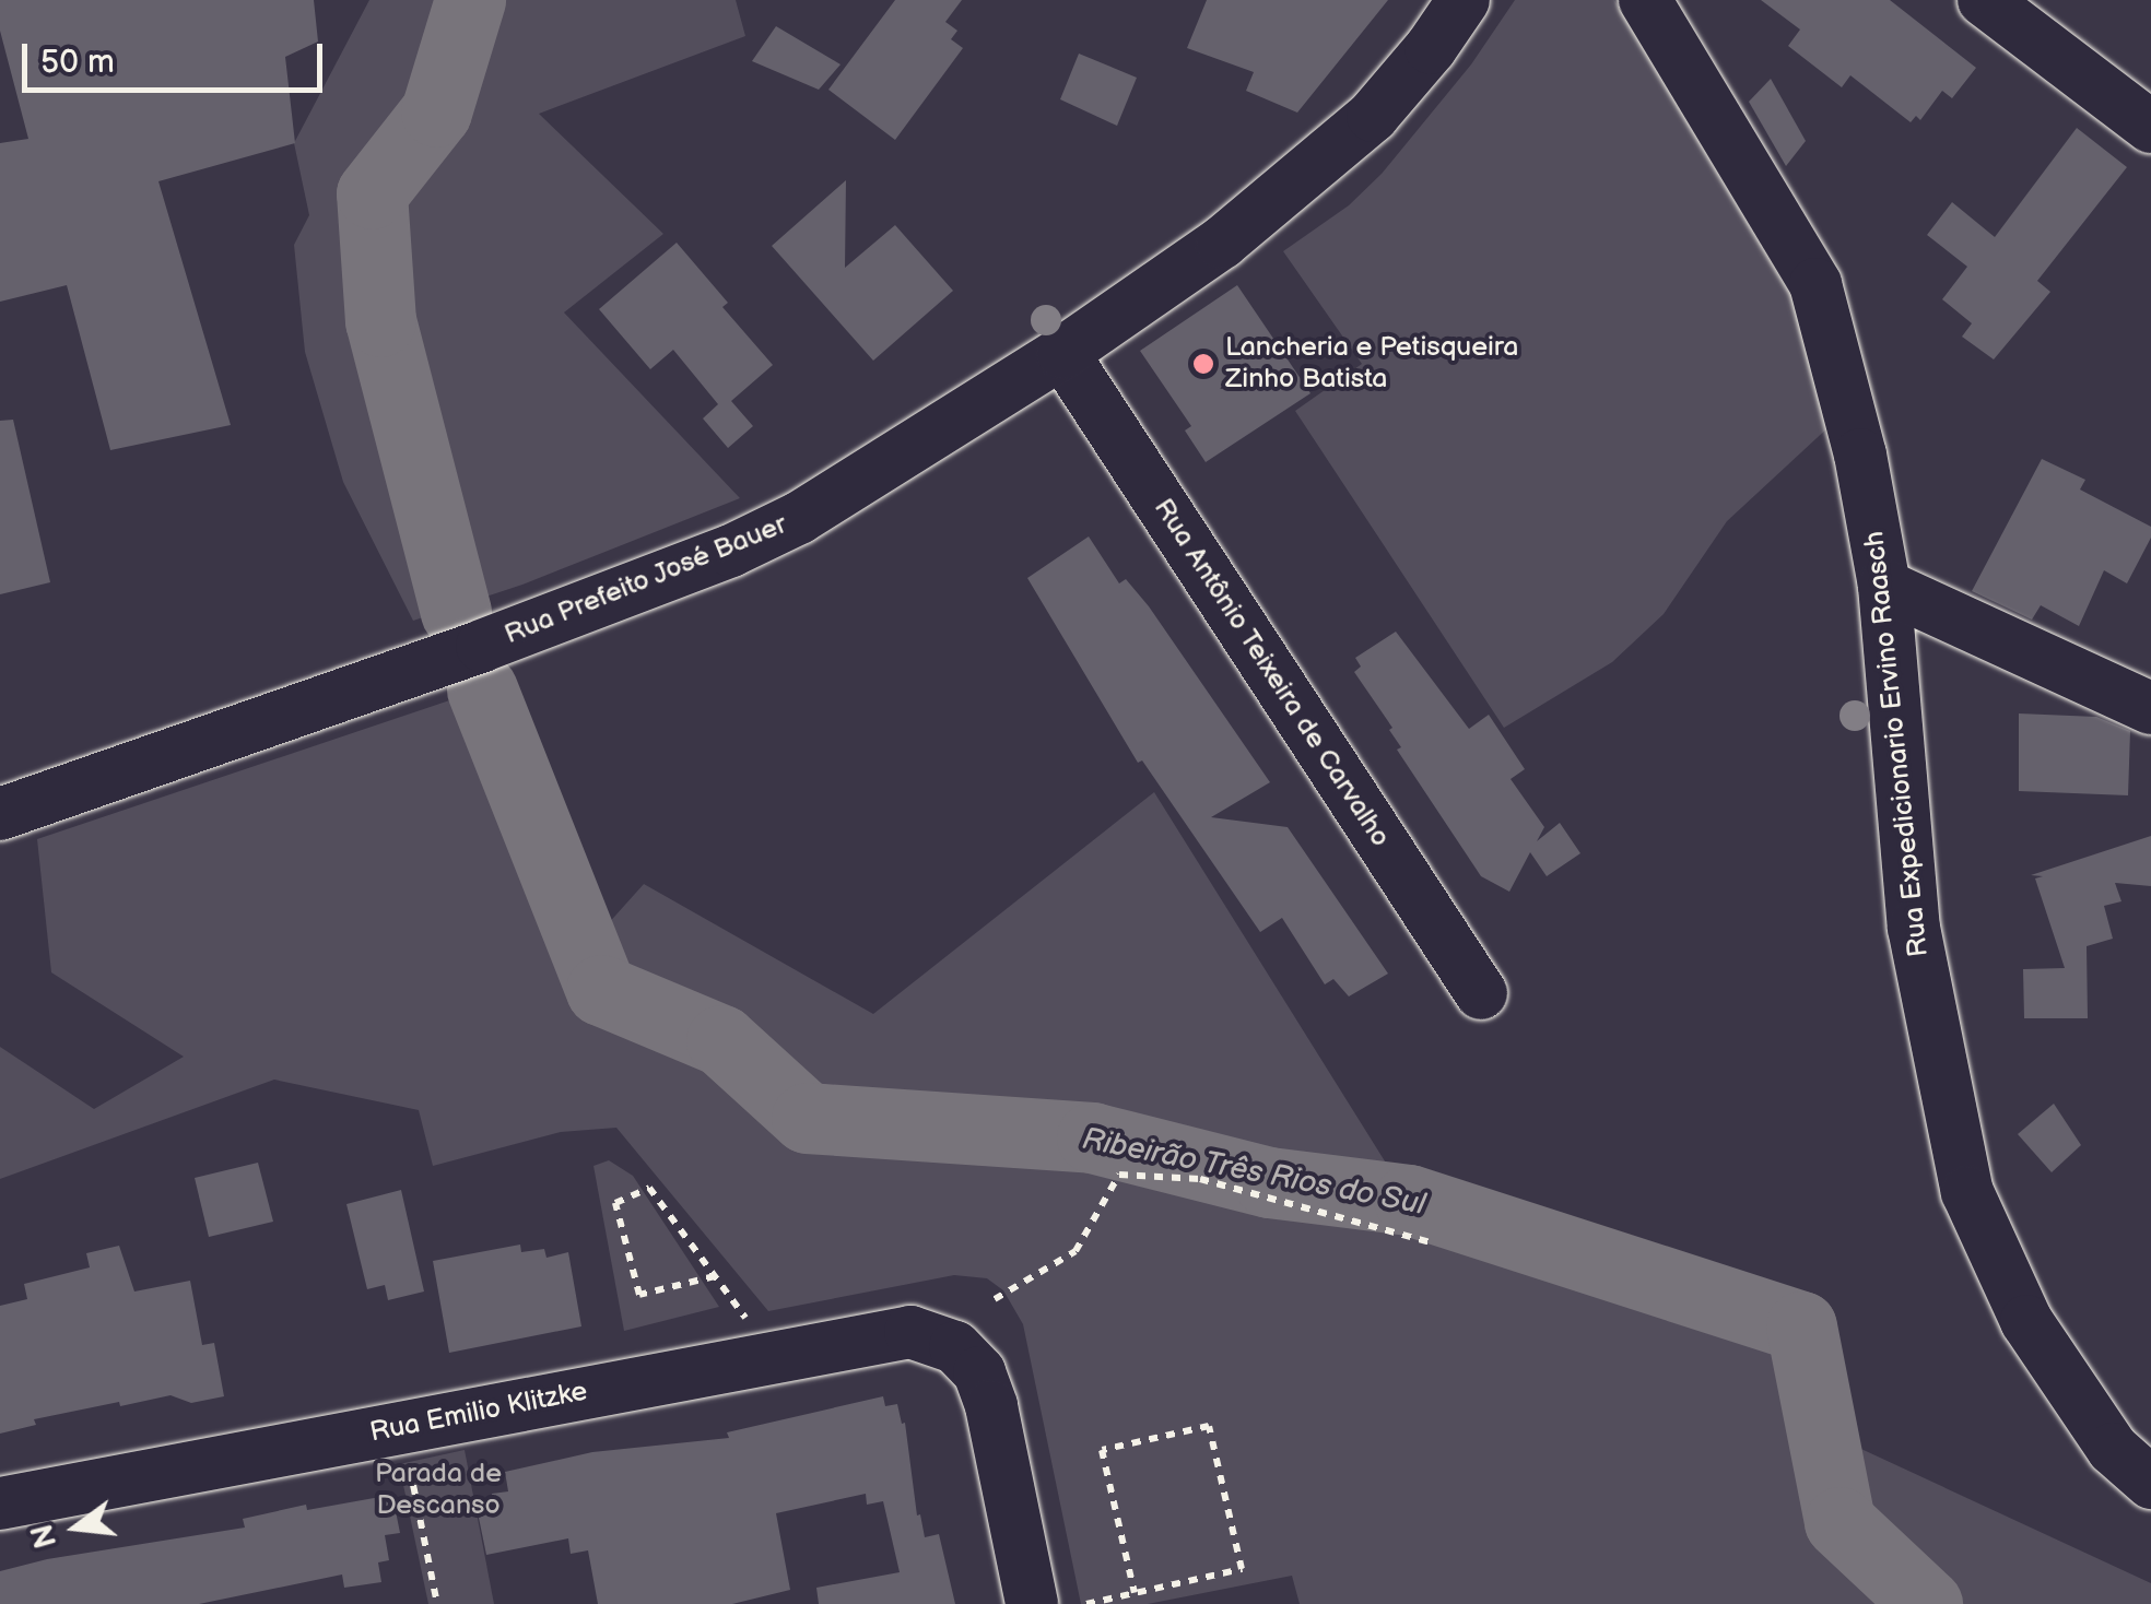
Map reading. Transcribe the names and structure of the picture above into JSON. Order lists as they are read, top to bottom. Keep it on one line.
{"streets":{"street":["Rua Prefeito José Bauer","Rua Antônio Teixeira de Carvalho","Rua Expedicionario Ervino Raasch","Rua Emilio Klitzke"]},"crossings":[["Rua Prefeito José Bauer","Rua Antônio Teixeira de Carvalho"]],"water":["Ribeirão Três Rios do Sul"],"parks":["Parada de Descanso"],"places":["Lancheria e Petisqueira Zinho Batista"],"scale_bar":"50 m","north":"left"}
